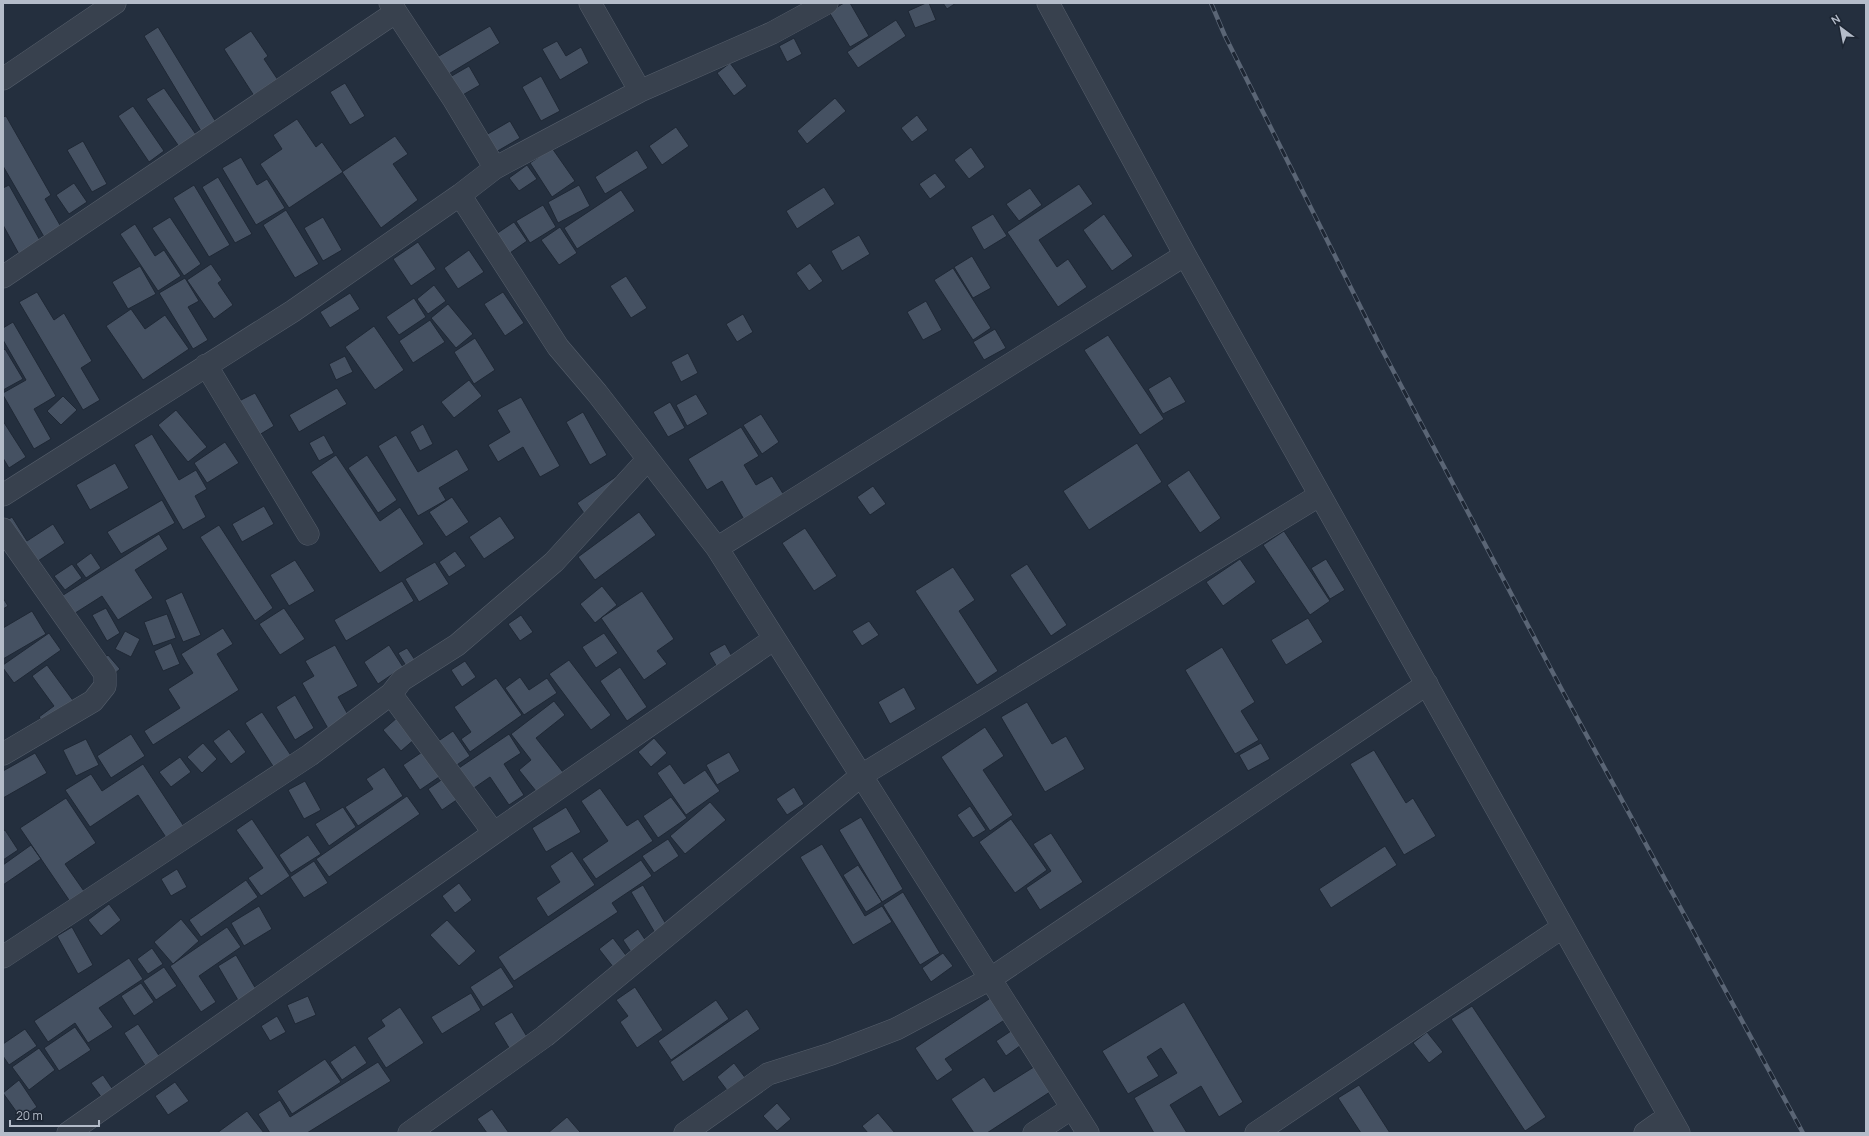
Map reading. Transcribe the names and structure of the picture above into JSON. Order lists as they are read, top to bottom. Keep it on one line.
{"scale_bar":"20 m","north":"top left"}
